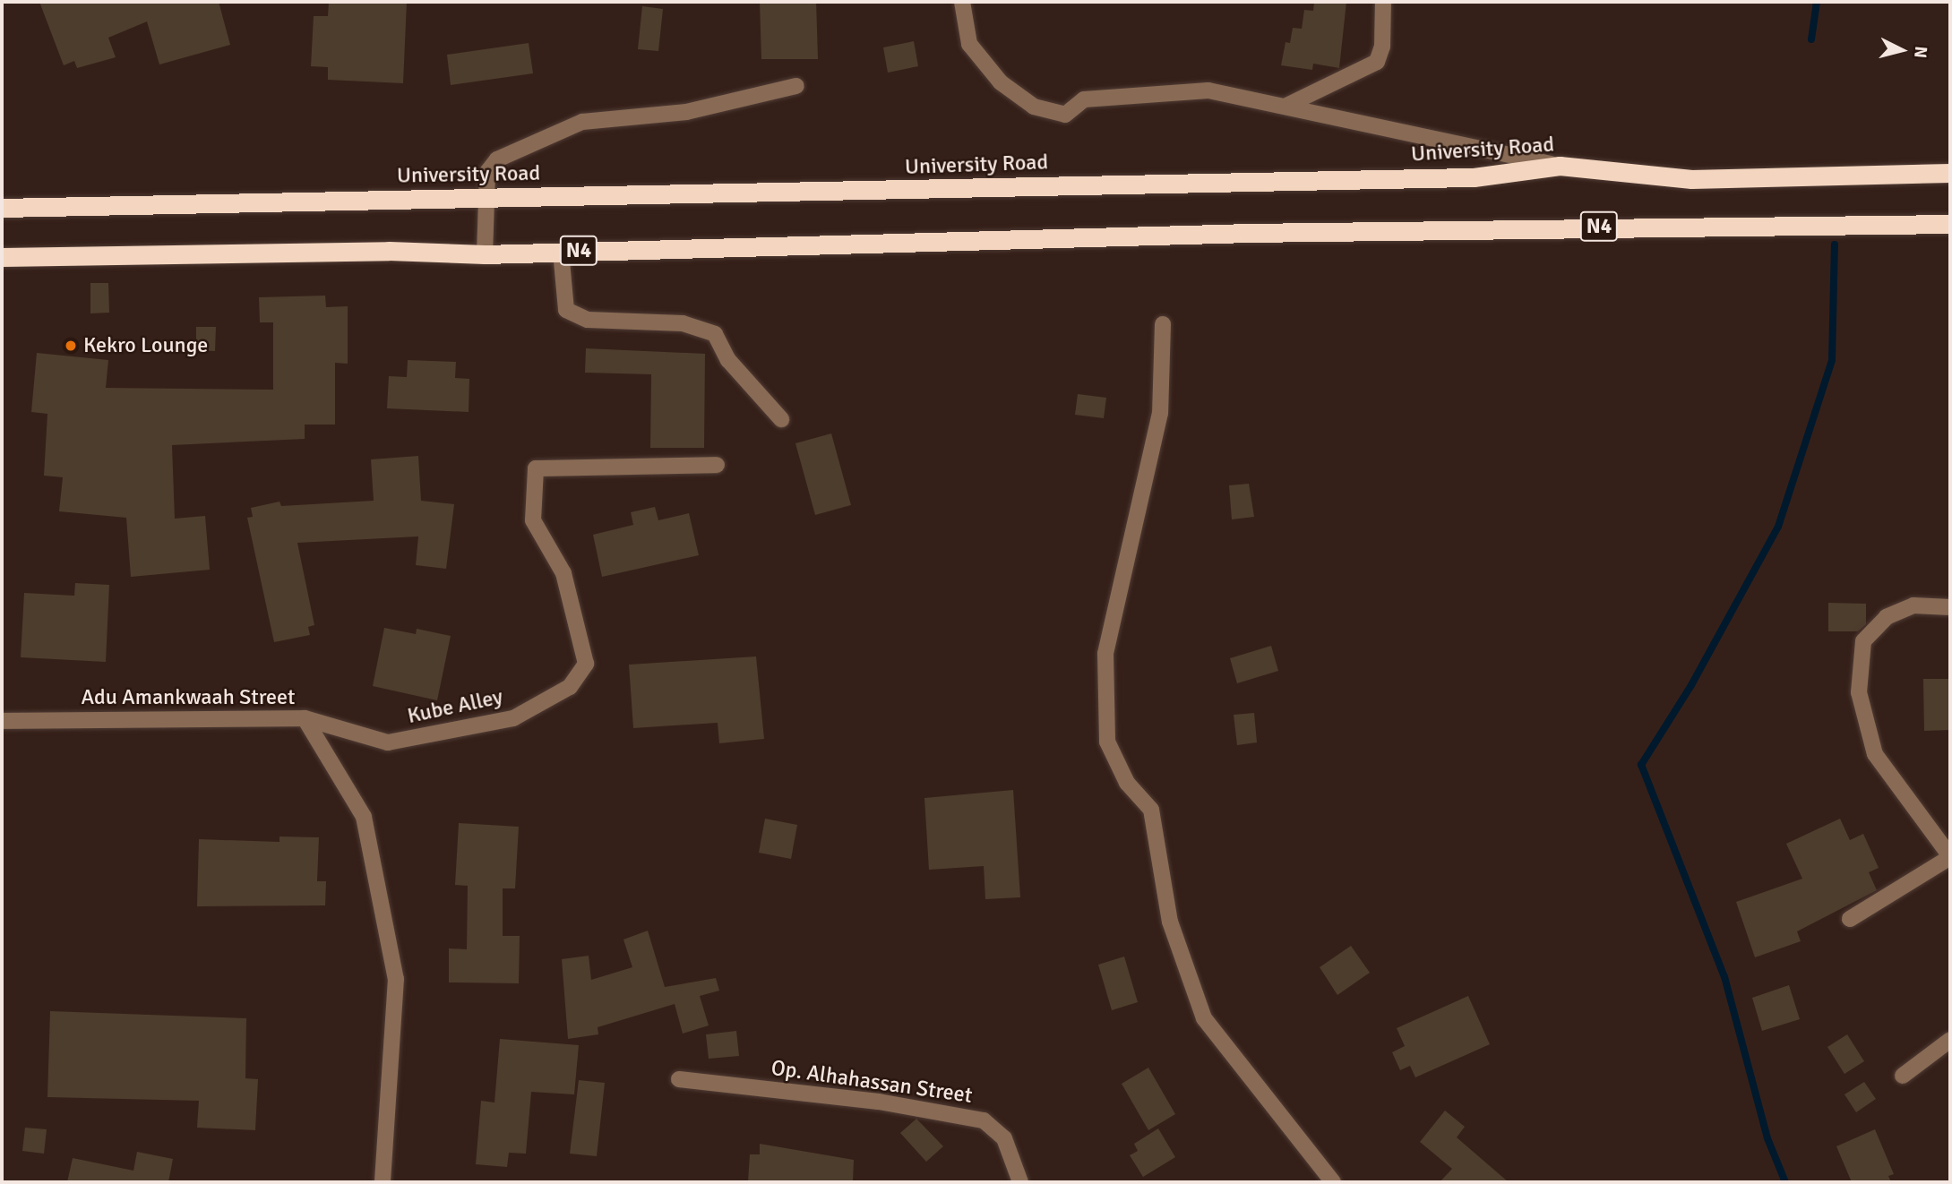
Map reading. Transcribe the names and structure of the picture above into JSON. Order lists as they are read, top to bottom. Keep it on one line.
{"streets":{"highway":["University Road","N4"],"street":["Adu Amankwaah Street","Kube Alley","Op. Alhahassan Street"]},"crossings":[["Adu Amankwaah Street","Kube Alley"]],"places":["Kekro Lounge"],"north":"right"}
